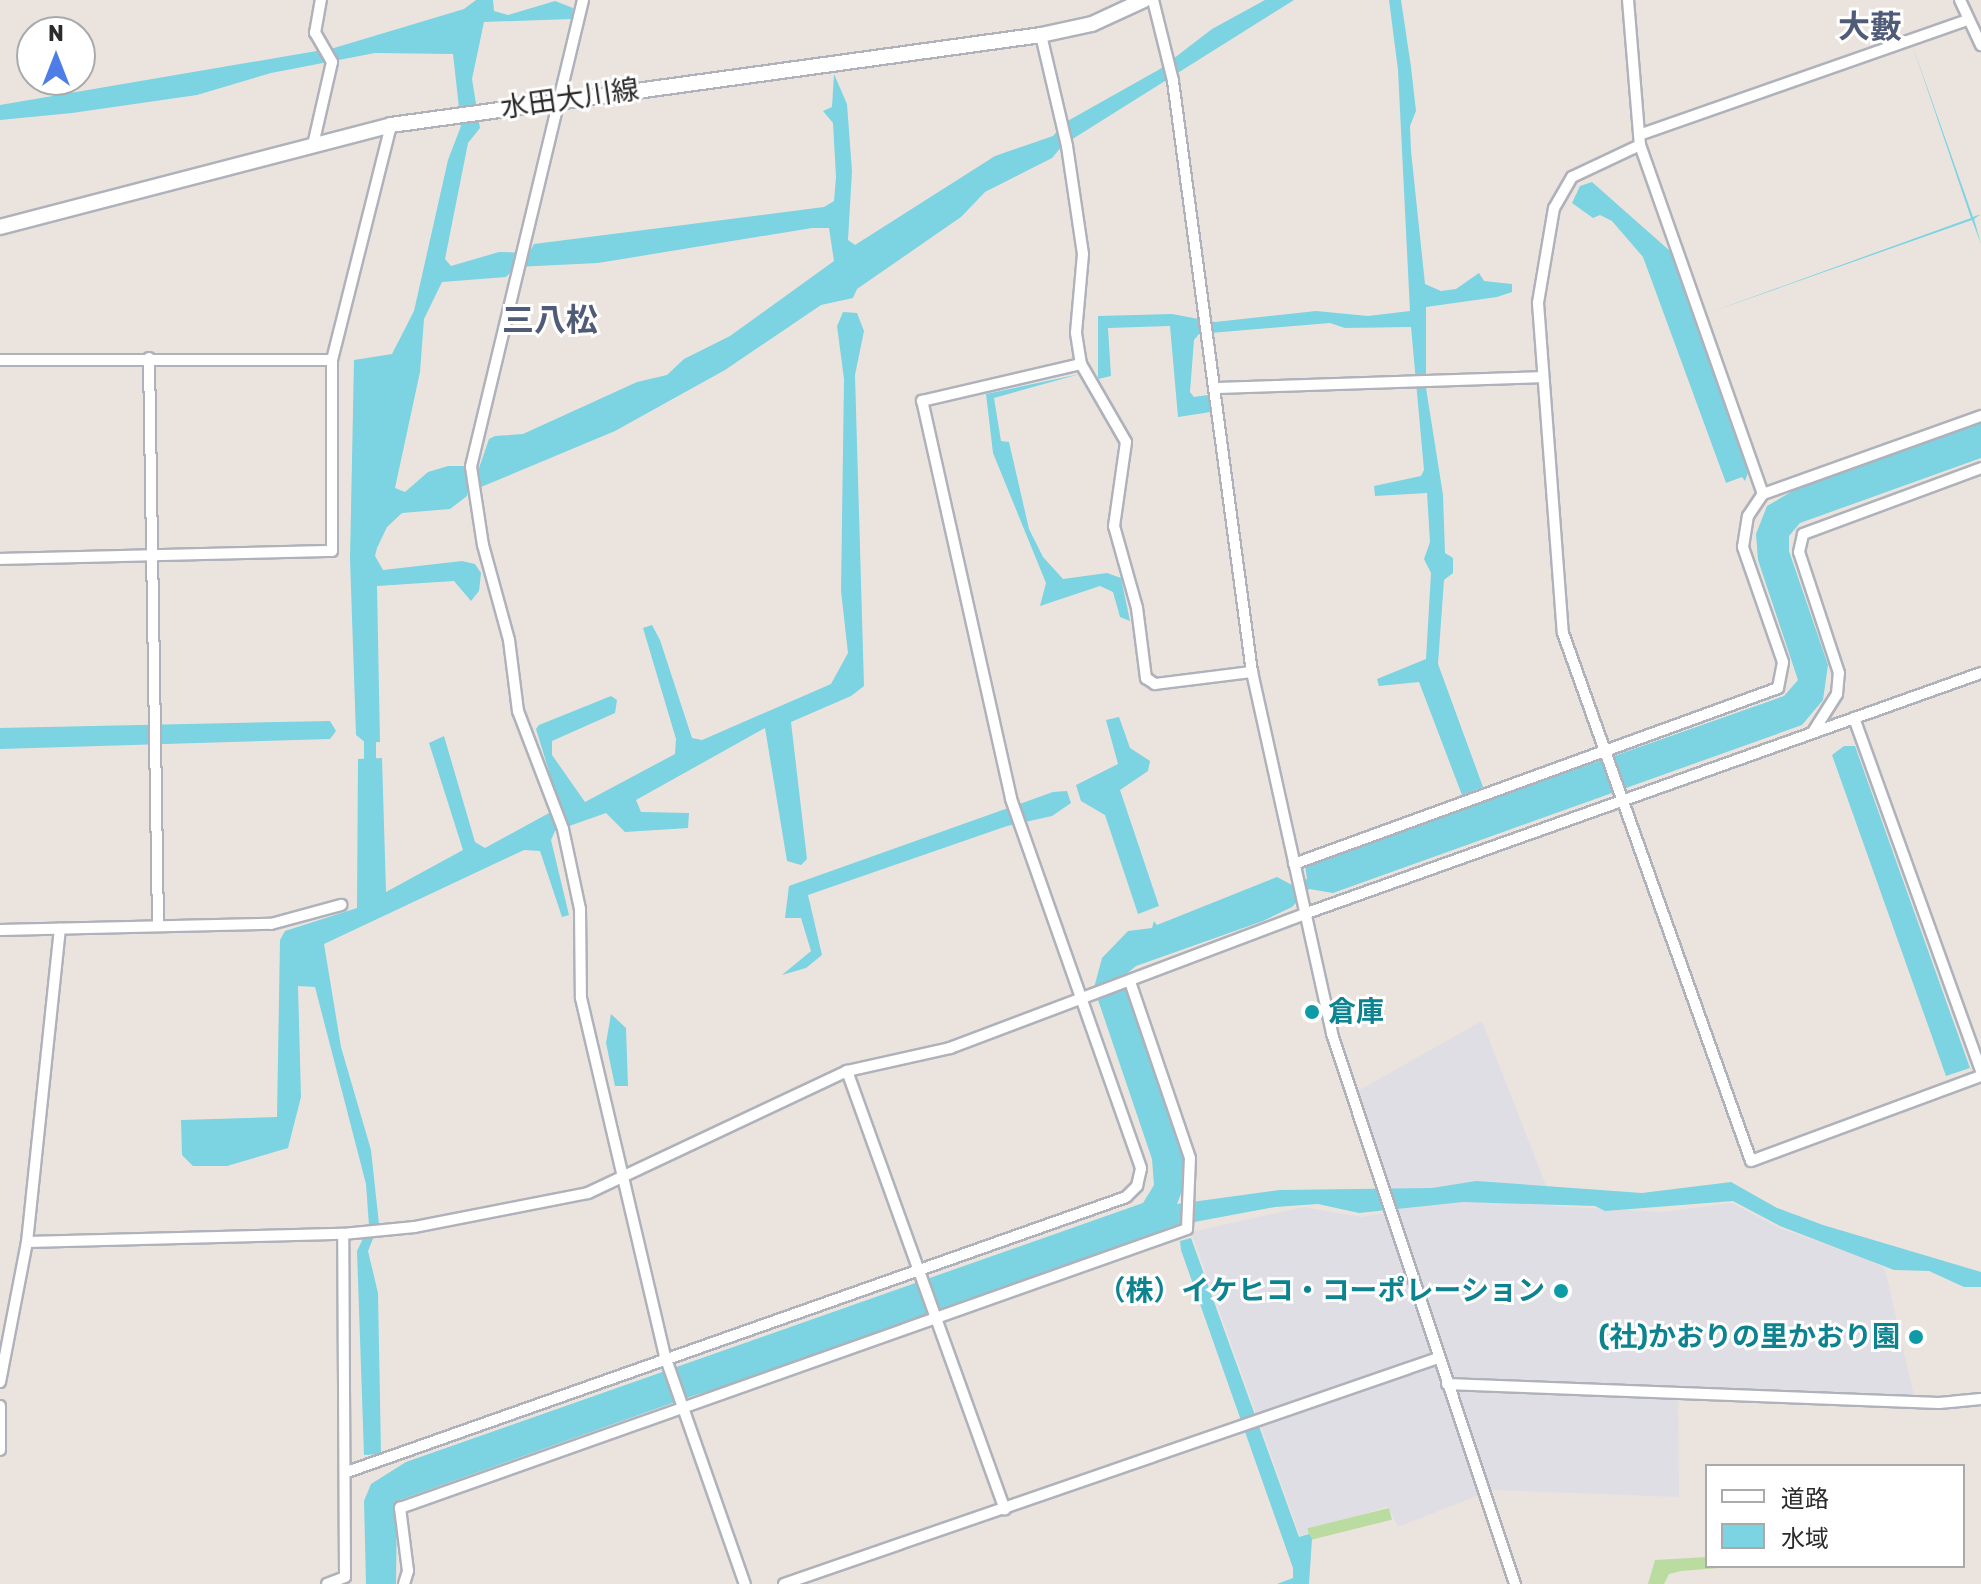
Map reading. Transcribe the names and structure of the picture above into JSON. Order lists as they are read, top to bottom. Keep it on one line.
{"streets":{"main road":["水田大川線"]},"districts":["大藪","三八松"],"places":["倉庫","（株）イケヒコ・コーポレーション","(社)かおりの里かおり園"],"legend":["道路","水域"],"north":"top"}
